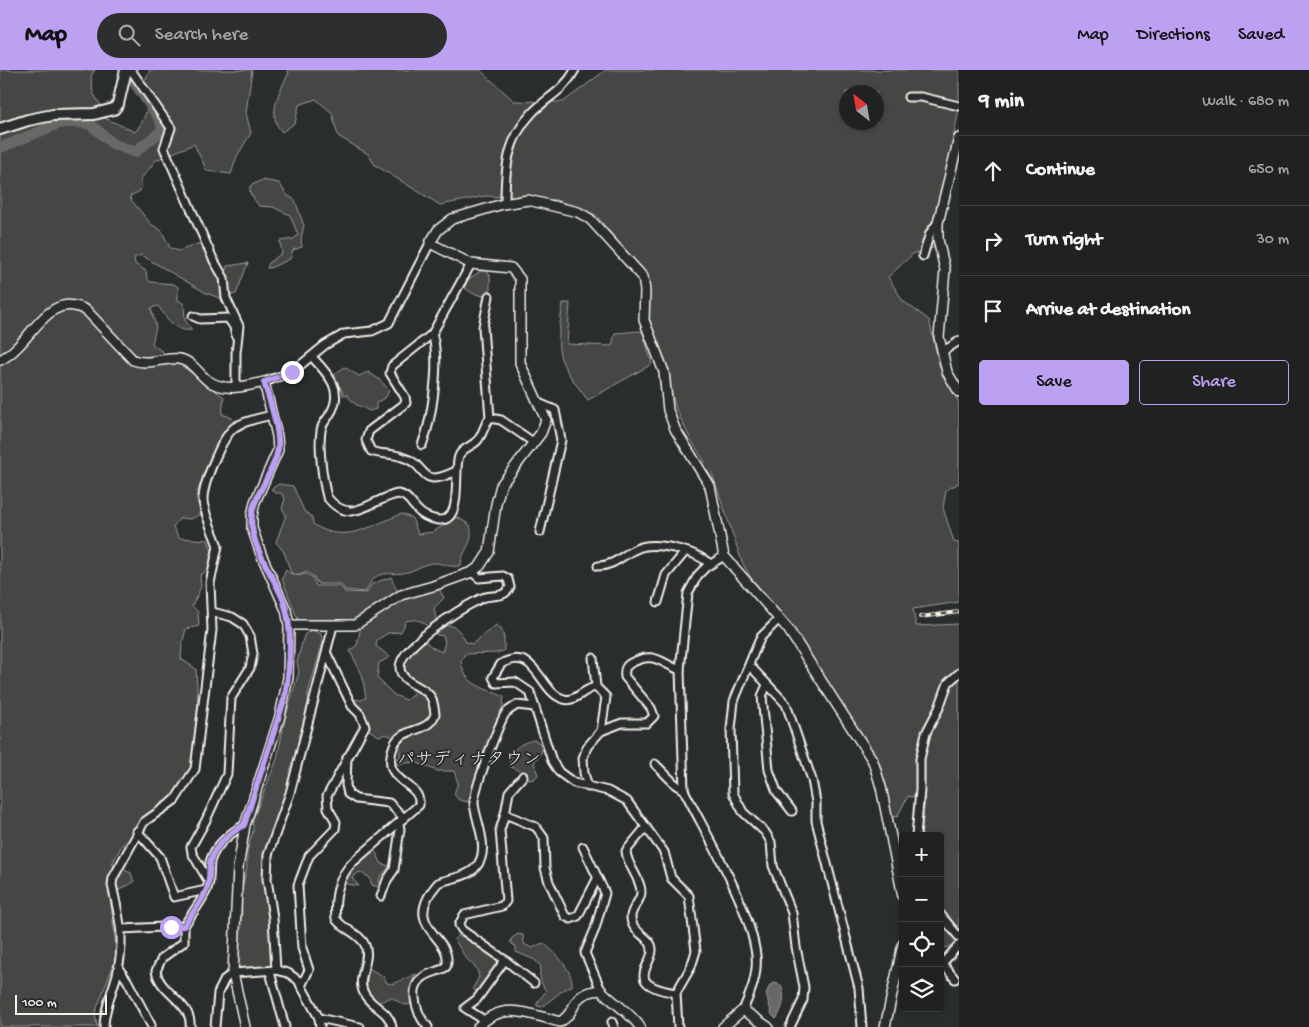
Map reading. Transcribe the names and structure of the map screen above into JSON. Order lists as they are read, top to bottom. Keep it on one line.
{"districts":["パサディナタウン"],"scale_bar":"100 m","north":"top left","page":{"header":"Map","search":"Search here","nav":["Map","Directions","Saved"],"heading":["9 min","Walk · 680 m"],"list":[["Continue","650 m"],["Turn right","30 m"],"Arrive at destination"],"buttons":["Save","Share"],"map_buttons":["+","−"],"scale":"100 m"}}
